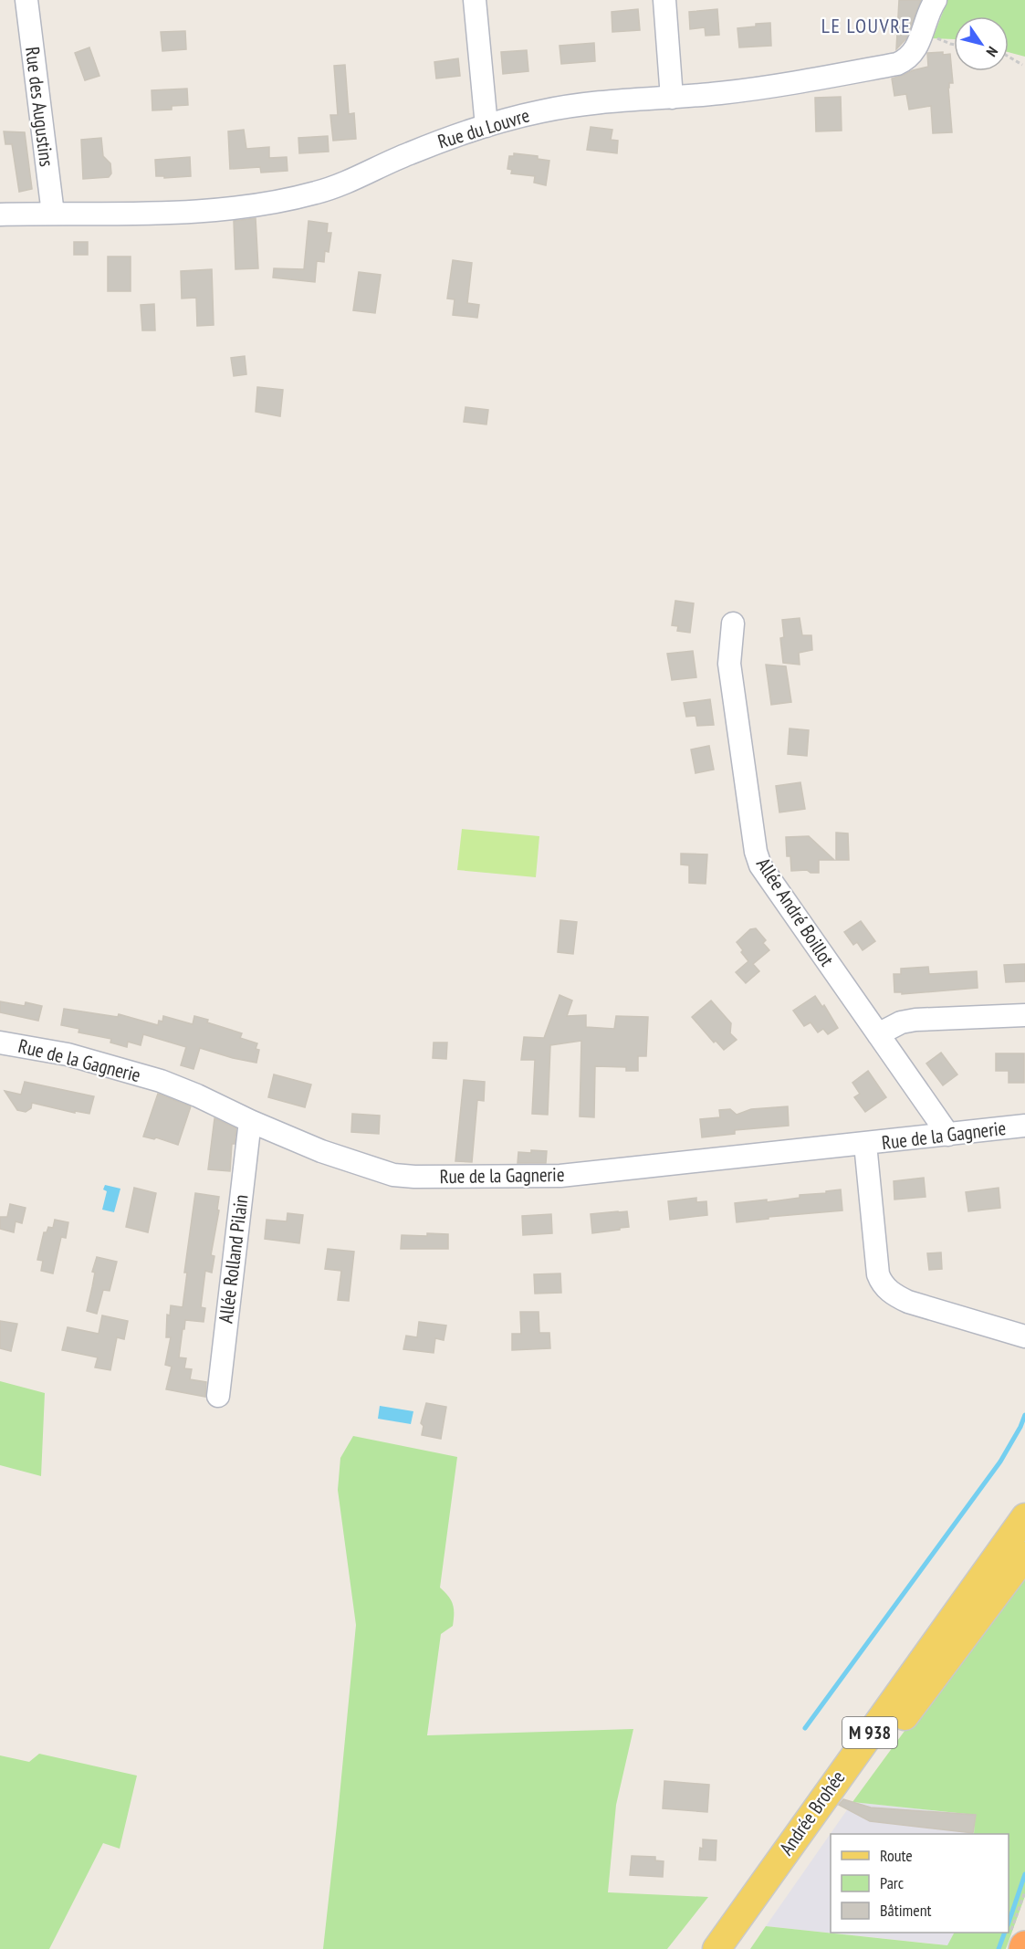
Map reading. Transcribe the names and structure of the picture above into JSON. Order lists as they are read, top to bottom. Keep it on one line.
{"streets":{"main road":["M 938","Andrée Brohée"],"street":["Rue des Augustins","Rue du Louvre","Allée André Boillot","Rue de la Gagnerie","Allée Rolland Pilain"]},"crossings":[["Rue des Augustins","Rue du Louvre"],["Allée André Boillot","Rue de la Gagnerie"],["Rue de la Gagnerie","Allée Rolland Pilain"]],"districts":["LE LOUVRE"],"legend":["Route","Parc","Bâtiment"],"north":"bottom right"}
